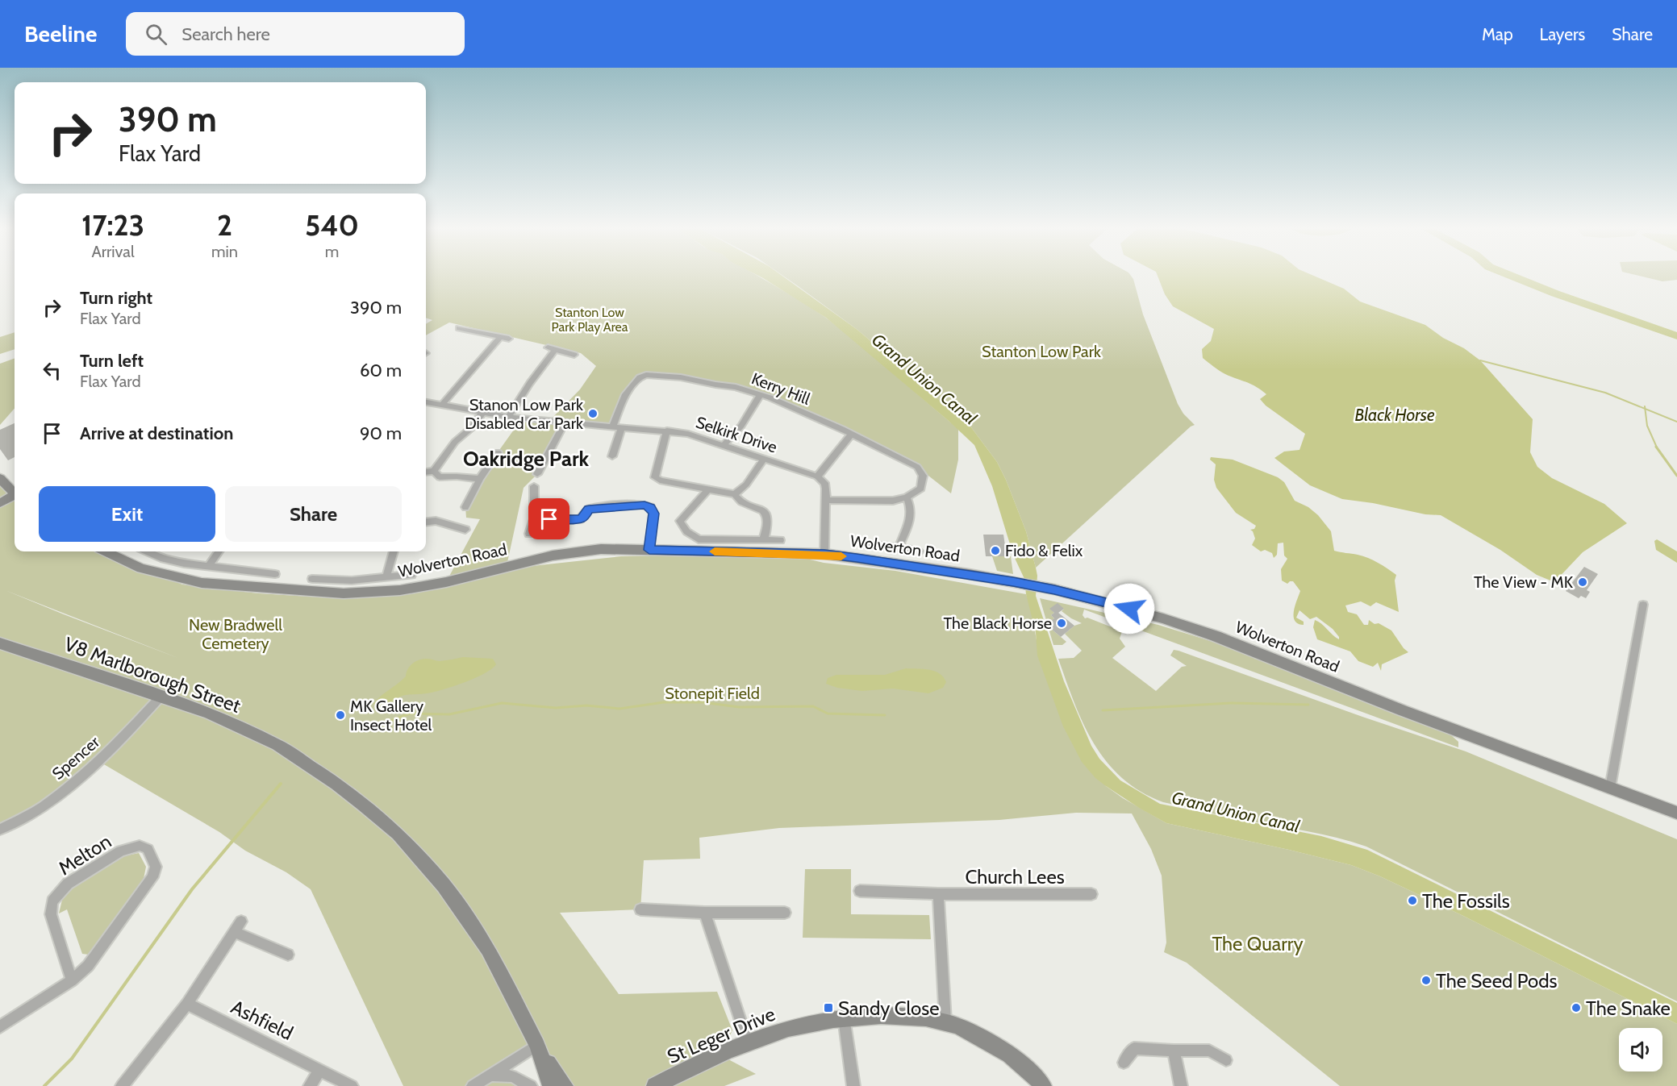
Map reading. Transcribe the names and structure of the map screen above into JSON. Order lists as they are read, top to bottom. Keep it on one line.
{"streets":{"street":["Kerry Hill","Selkirk Drive","Wolverton Road","V8 Marlborough Street","Spencer","Melton","Church Lees","Ashfield","St Leger Drive"]},"crossings":[["Kerry Hill","Selkirk Drive"],["V8 Marlborough Street","Spencer"]],"districts":["Oakridge Park"],"water":["Grand Union Canal","Black Horse"],"parks":["Stanton Low Park Play Area","Stanton Low Park","New Bradwell Cemetery","Stonepit Field","The Quarry"],"places":{"other":["Stanon Low Park Disabled Car Park","Fido & Felix","The View - MK","The Black Horse","MK Gallery Insect Hotel","The Fossils","The Seed Pods","The Snake"],"transit":["Sandy Close"]},"page":{"header":"Beeline","search":"Search here","nav":["Map","Layers","Share"],"turn":["390 m","Flax Yard"],"eta":["17:23","Arrival","2","min","540","m"],"list":[{"name":"Turn right","note":"Flax Yard","value":"390 m"},{"name":"Turn left","note":"Flax Yard","value":"60 m"},{"name":"Arrive at destination","value":"90 m"}],"buttons":["Exit","Share"]}}
